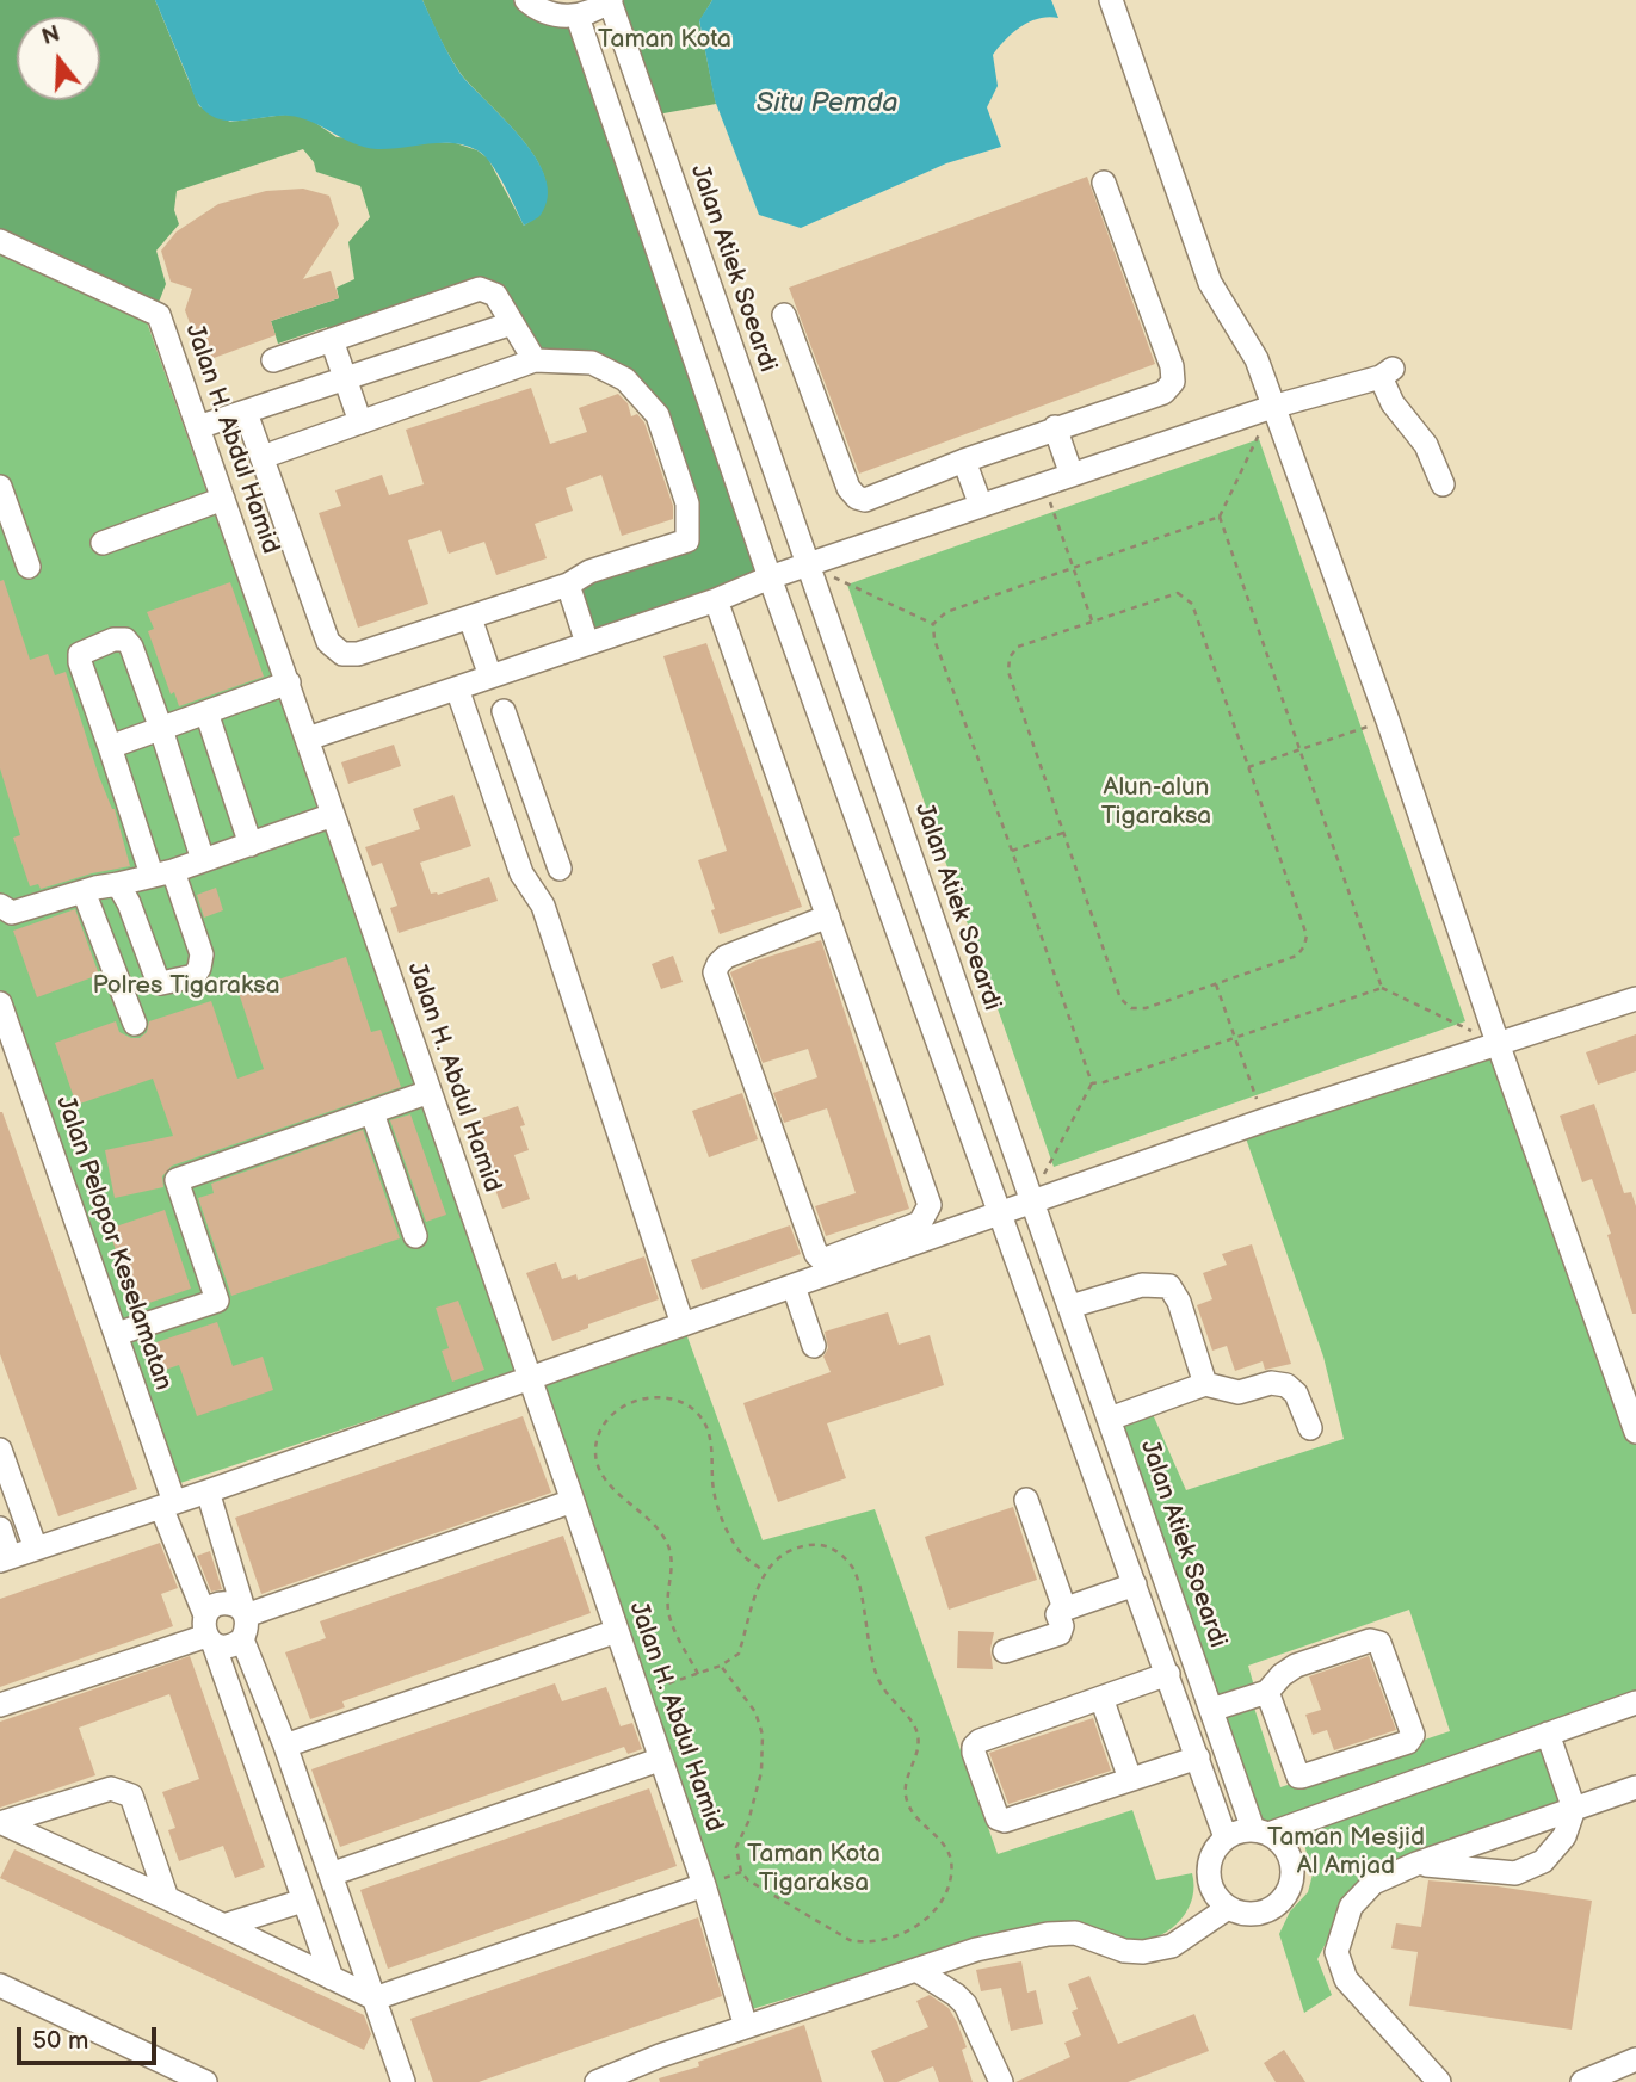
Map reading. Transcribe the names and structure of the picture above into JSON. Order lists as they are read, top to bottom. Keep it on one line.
{"streets":{"street":["Jalan Atiek Soeardi","Jalan H. Abdul Hamid","Jalan Pelopor Keselamatan"]},"water":["Situ Pemda"],"parks":["Taman Kota","Alun-alun Tigaraksa","Polres Tigaraksa","Taman Mesjid Al Amjad","Taman Kota Tigaraksa"],"scale_bar":"50 m","north":"top"}
